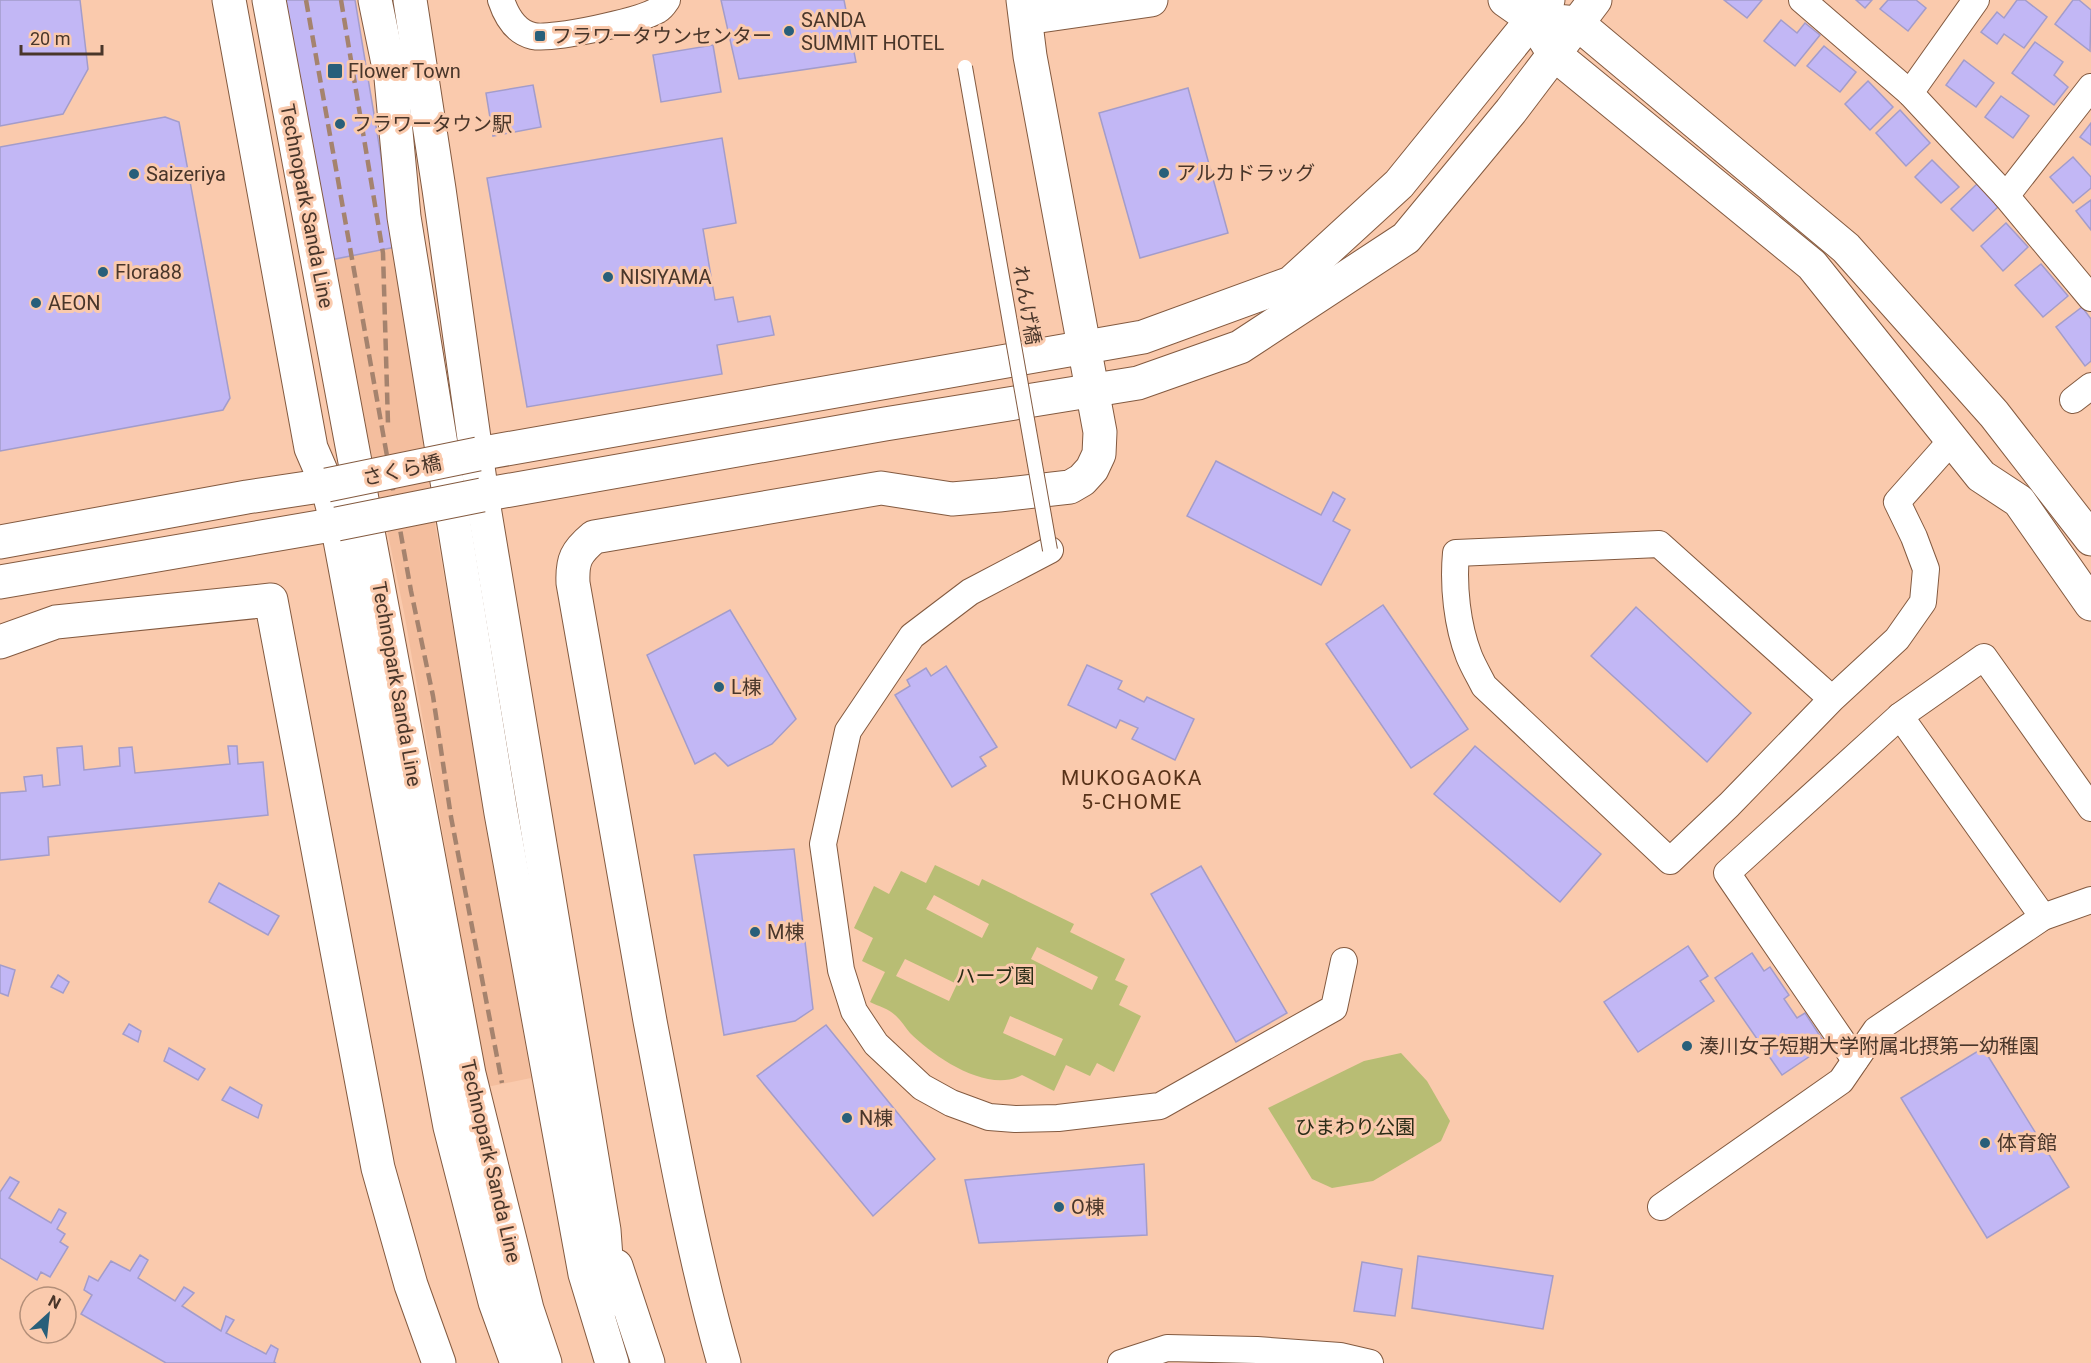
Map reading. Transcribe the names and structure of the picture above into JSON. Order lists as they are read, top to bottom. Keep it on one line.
{"streets":{"street":["Technopark Sanda Line","さくら橋"],"lane":["れんげ橋"]},"districts":["MUKOGAOKA 5-CHOME"],"parks":["ハーブ園","ひまわり公園"],"places":{"other":["SANDA SUMMIT HOTEL","フラワータウン駅","アルカドラッグ","Saizeriya","Flora88","NISIYAMA","AEON","L棟","M棟","湊川女子短期大学附属北摂第一幼稚園","N棟","体育館","O棟"],"transit":["フラワータウンセンター","Flower Town"]},"scale_bar":"20 m","north":"top right"}
